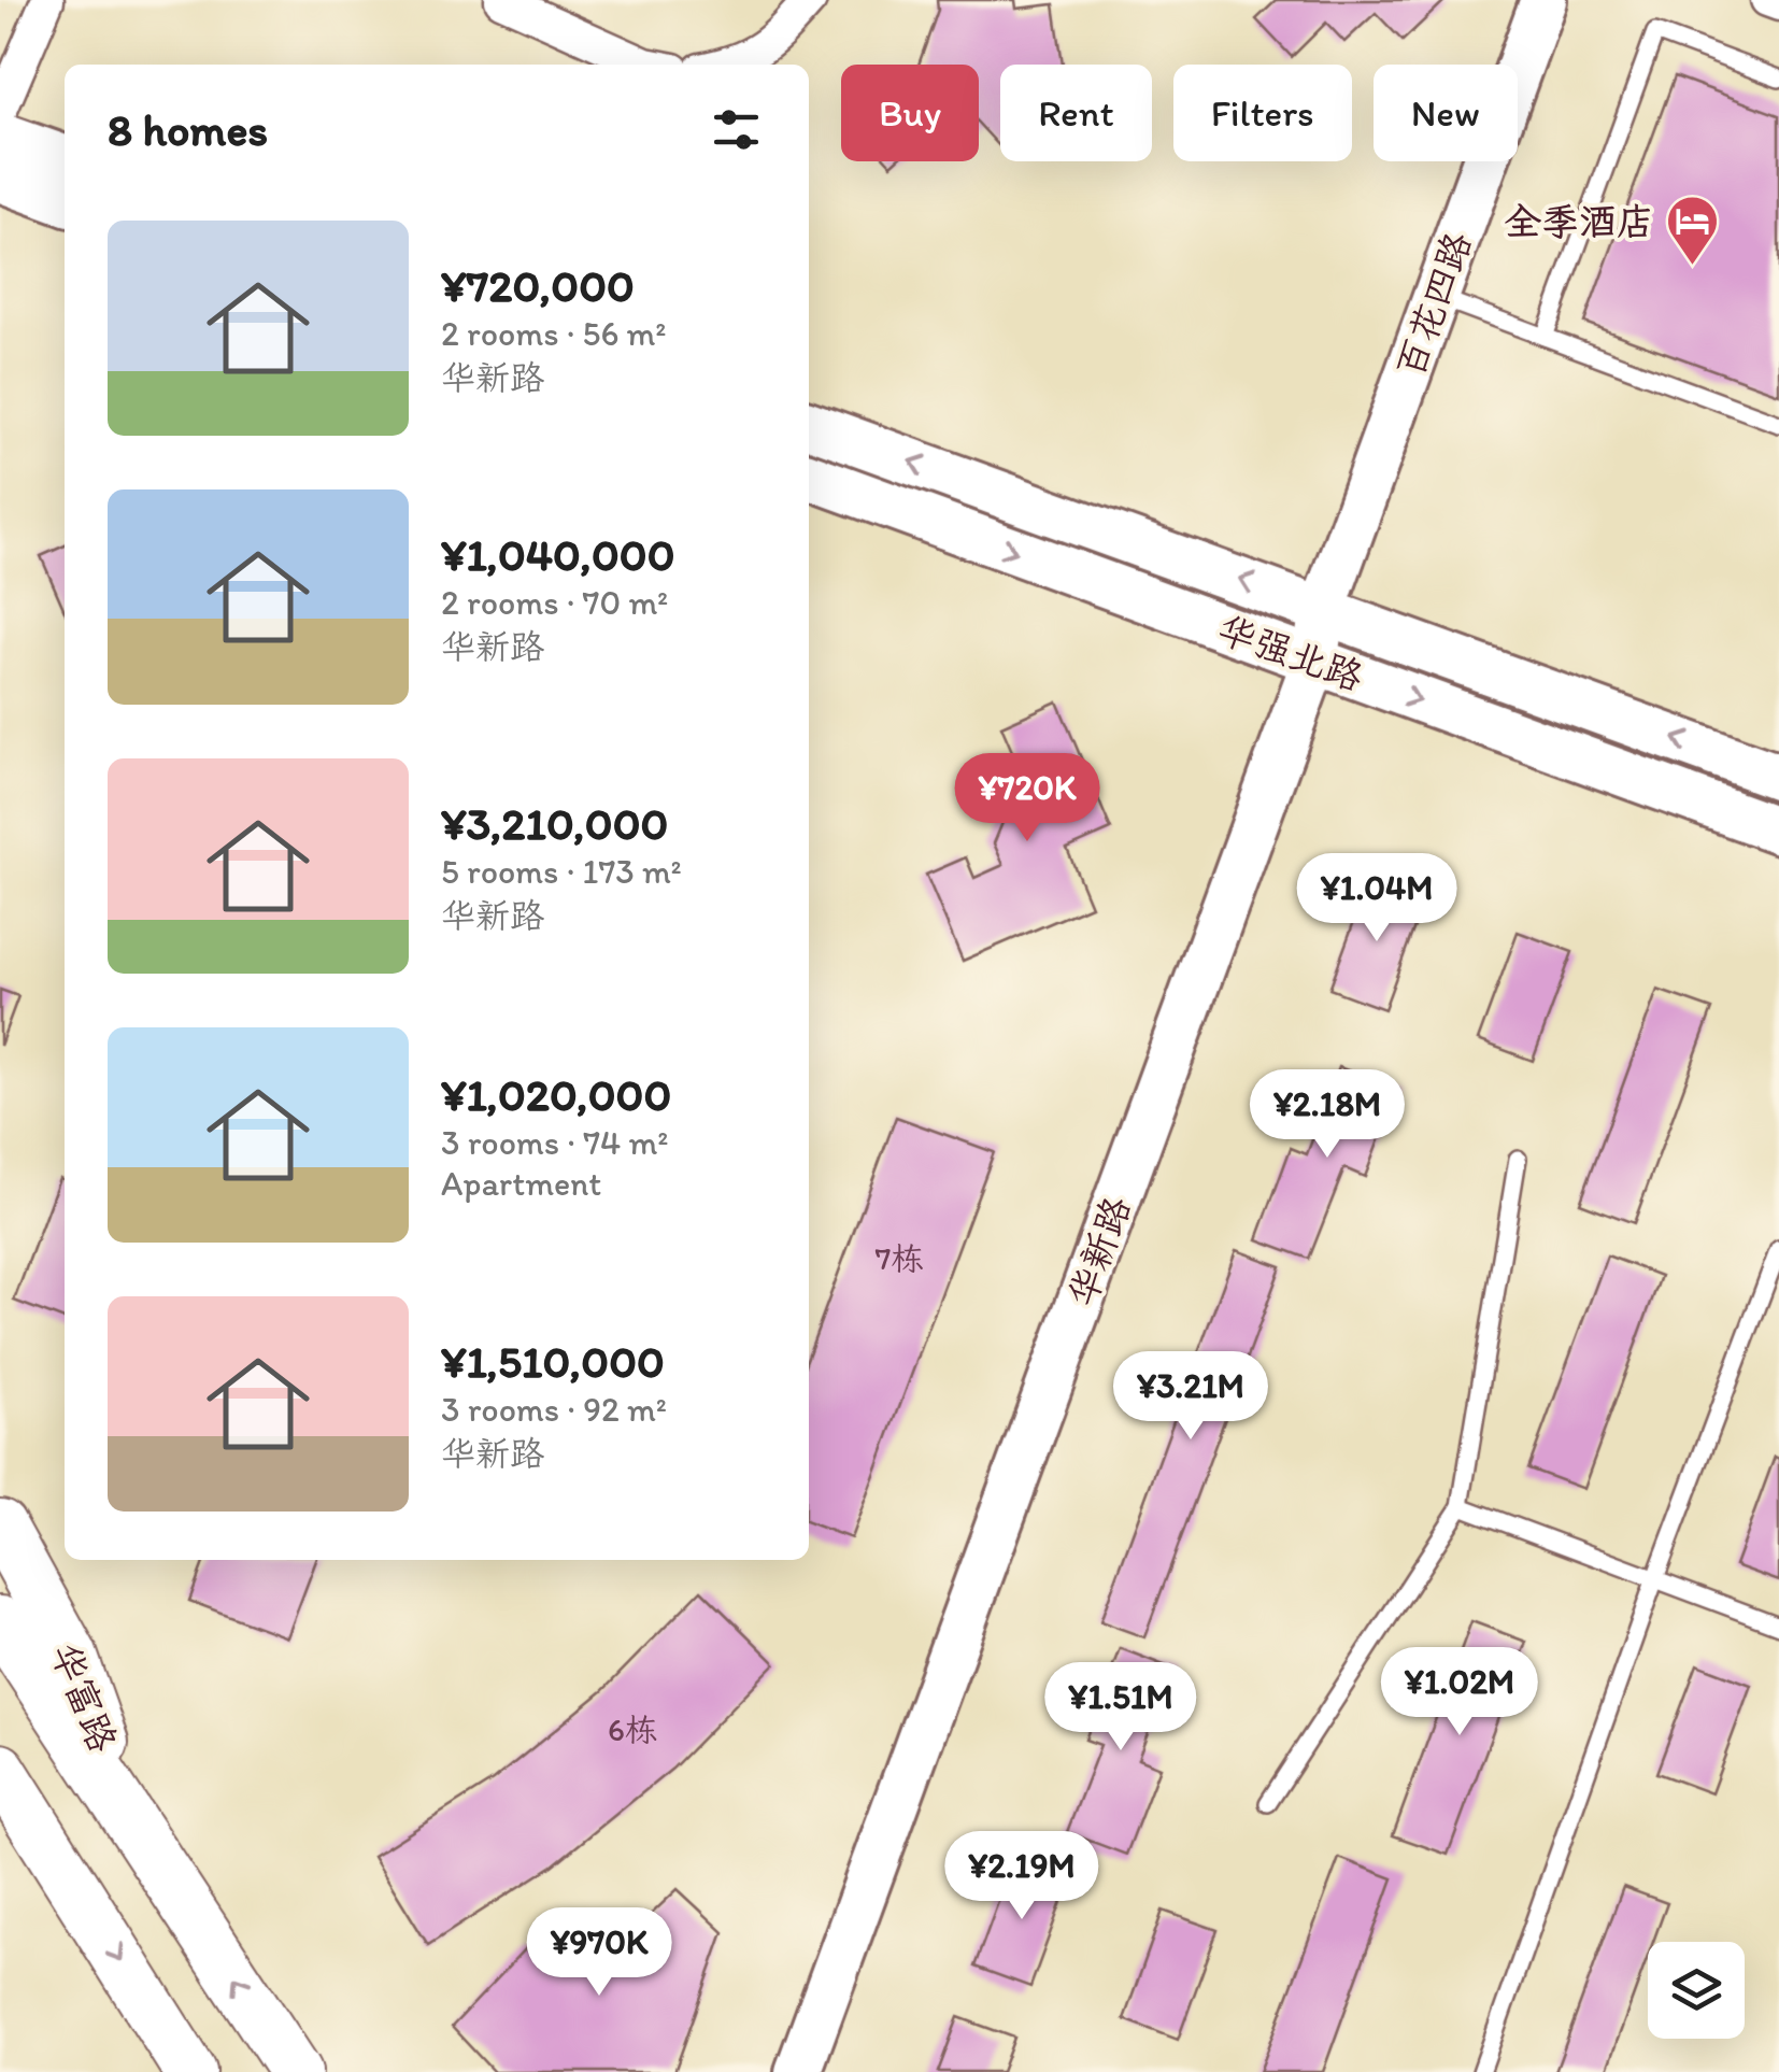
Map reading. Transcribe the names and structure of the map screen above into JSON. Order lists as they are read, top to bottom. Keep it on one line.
{"streets":{"main road":["百花四路","华强北路","华新路","华富路"]},"crossings":[["百花四路","华强北路"],["百花四路","华新路"],["华强北路","华新路"]],"places":{"hotel":["全季酒店"]},"house_numbers":["7栋","6栋"],"page":{"chip":["Buy","Rent","Filters","New"],"heading":"8 homes","list":[{"name":"¥720,000","note":"2 rooms · 56 m² · 华新路"},{"name":"¥1,040,000","note":"2 rooms · 70 m² · 华新路"},{"name":"¥3,210,000","note":"5 rooms · 173 m² · 华新路"},{"name":"¥1,020,000","note":"3 rooms · 74 m² · Apartment"},{"name":"¥1,510,000","note":"3 rooms · 92 m² · 华新路"}],"price":["¥720K","¥1.04M","¥2.18M","¥3.21M","¥1.02M","¥1.51M","¥2.19M","¥970K"]}}
